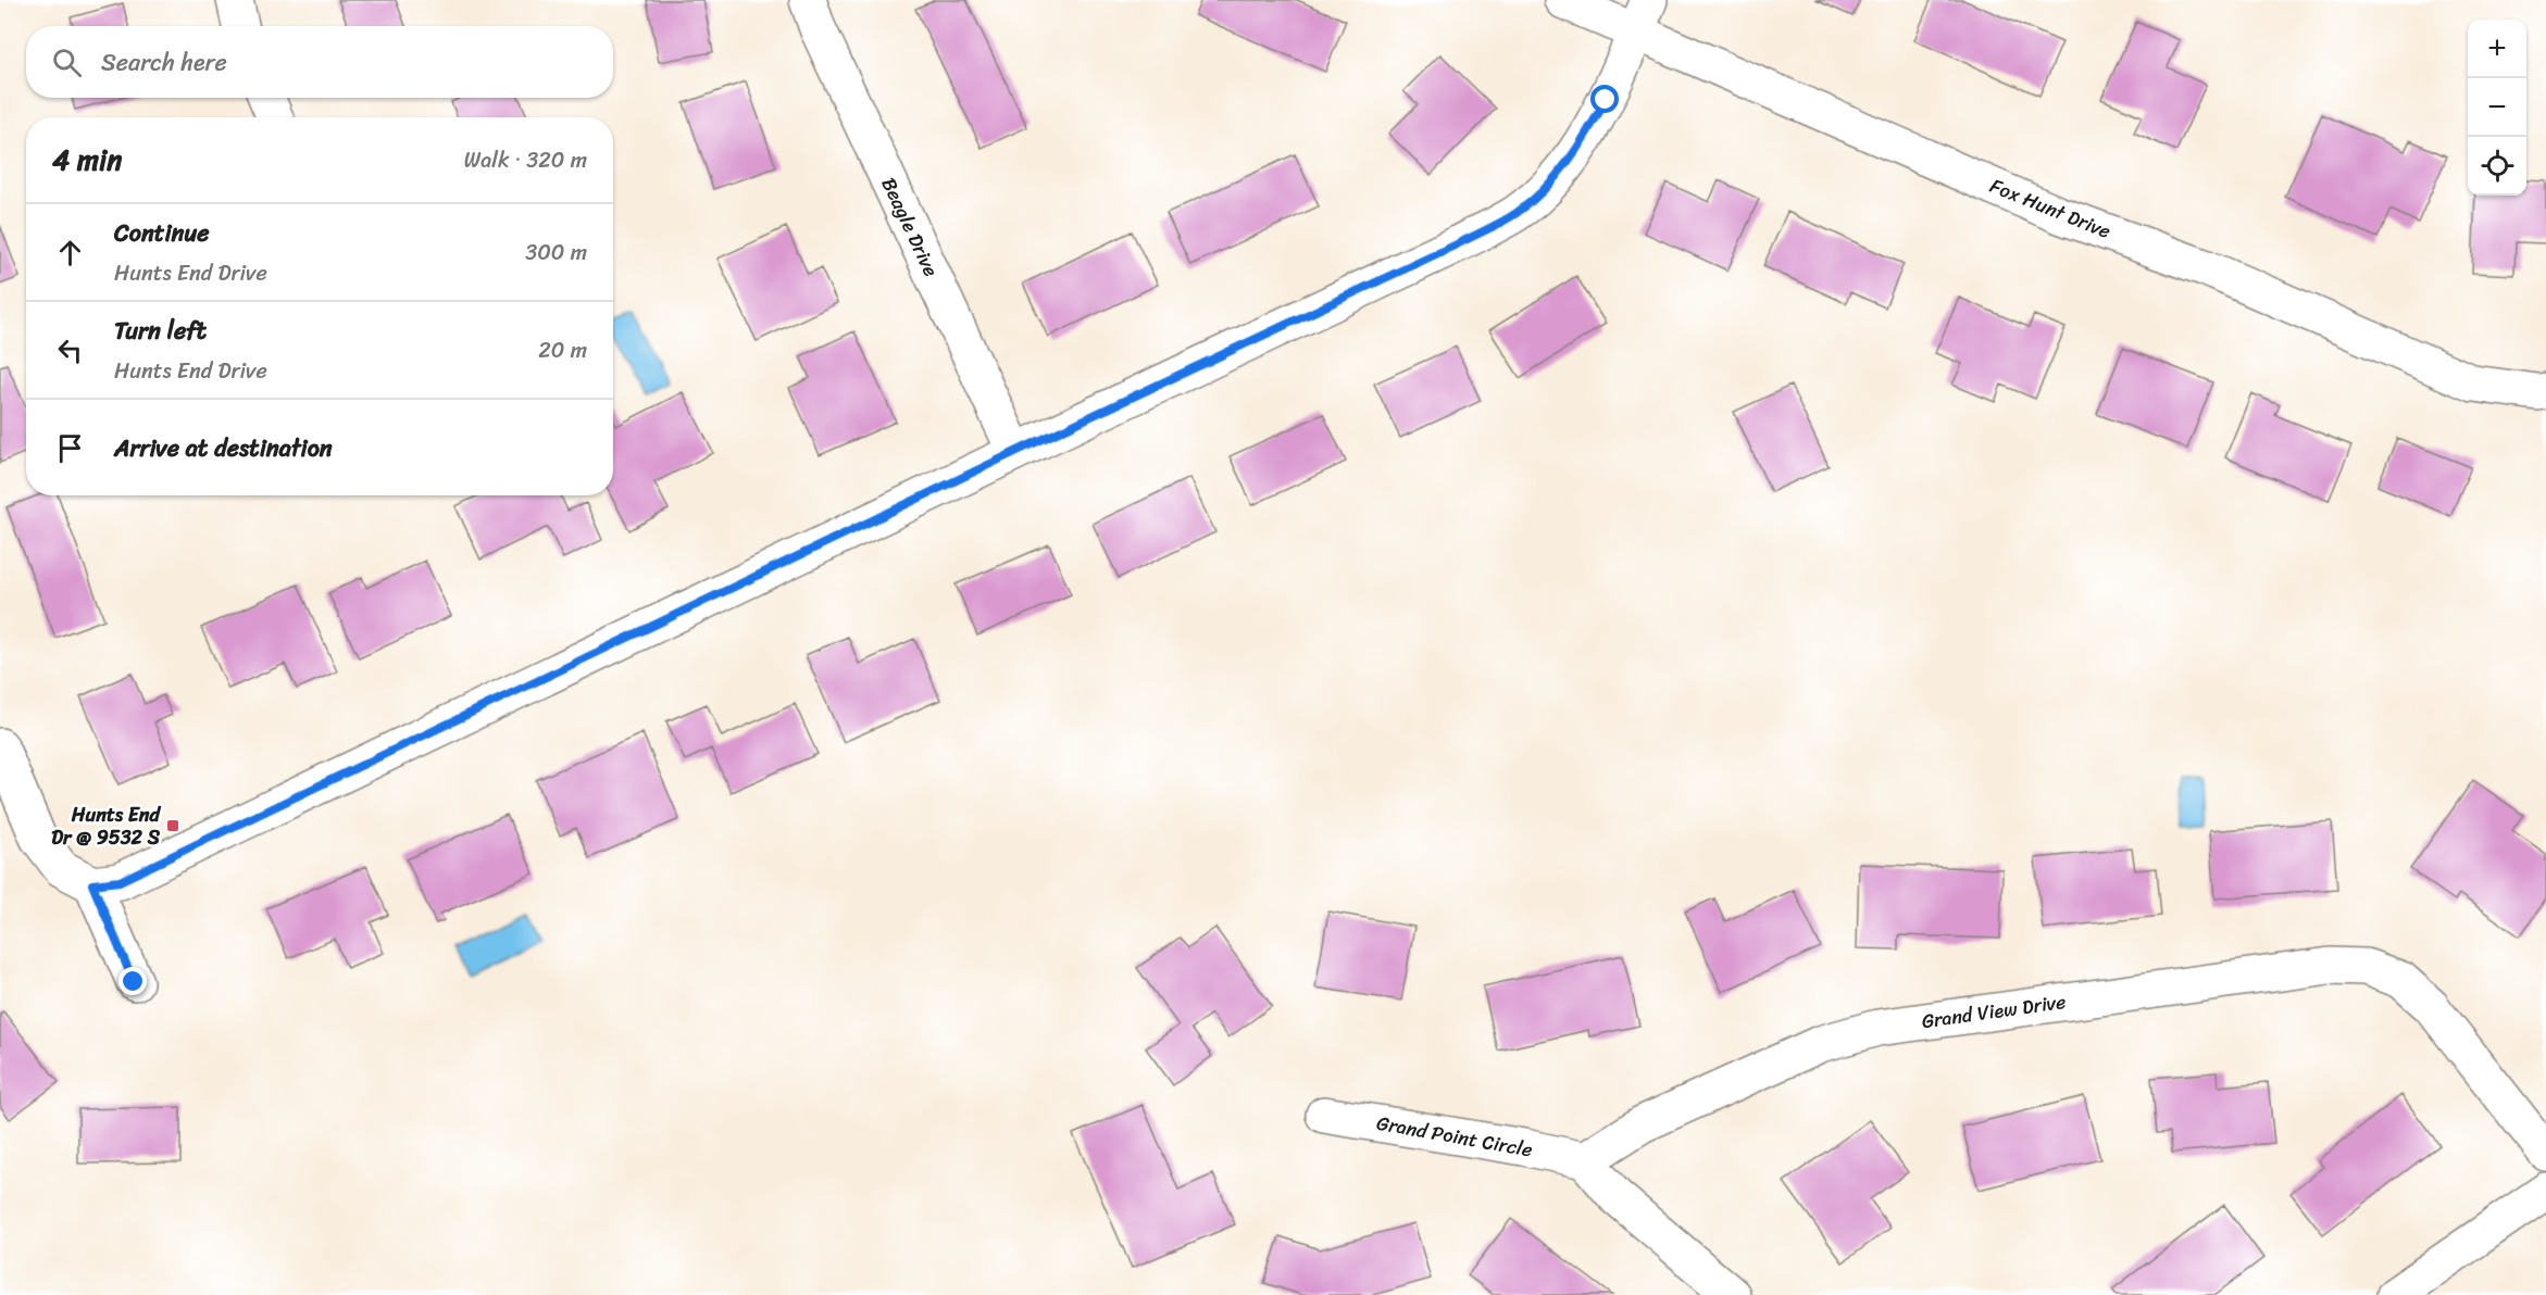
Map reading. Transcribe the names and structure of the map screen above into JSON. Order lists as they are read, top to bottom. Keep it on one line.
{"streets":{"street":["Fox Hunt Drive","Beagle Drive","Grand View Drive","Grand Point Circle"]},"crossings":[["Grand View Drive","Grand Point Circle"]],"places":{"transit":["Hunts End Dr @ 9532 S"]},"page":{"map_buttons":["+","−"],"search":"Search here","heading":["4 min","Walk · 320 m"],"list":[["Continue","Hunts End Drive","300 m"],["Turn left","Hunts End Drive","20 m"],"Arrive at destination"]}}
